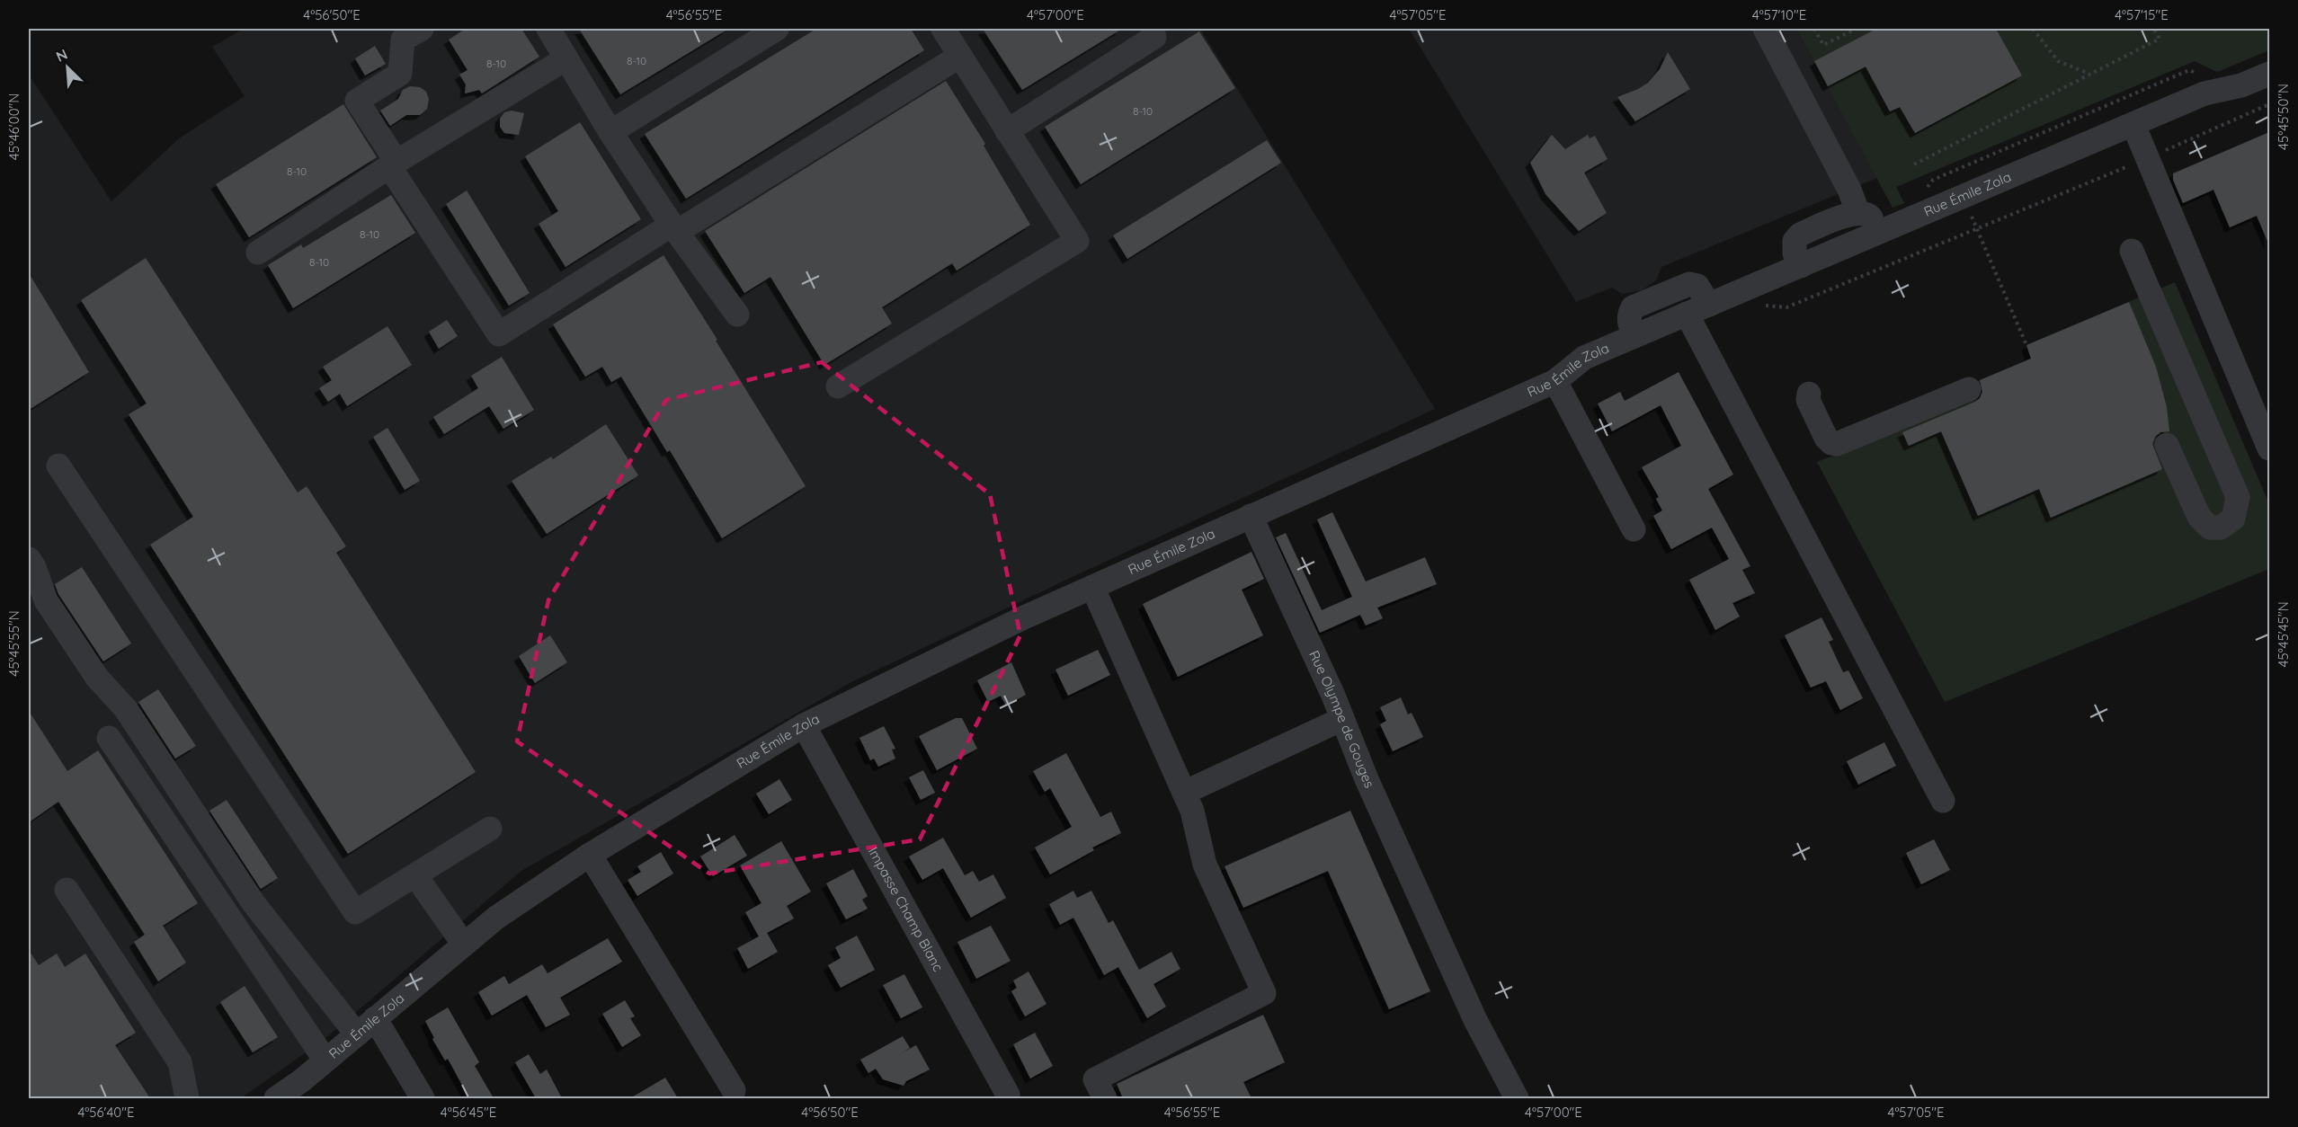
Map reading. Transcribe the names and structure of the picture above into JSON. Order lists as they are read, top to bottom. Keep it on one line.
{"streets":{"street":["Rue Émile Zola","Rue Olympe de Gouges","Impasse Champ Blanc"]},"crossings":[["Rue Émile Zola","Rue Olympe de Gouges"],["Rue Émile Zola","Impasse Champ Blanc"]],"house_numbers":["8-10","8-10","8-10","8-10","8-10","8-10"],"north":"top left","coordinates":["4°56'50\"E","4°56'55\"E","4°57'00\"E","4°57'05\"E","4°57'10\"E","4°57'15\"E","45°45'50\"N","45°46'00\"N","45°45'45\"N","45°45'55\"N","4°56'40\"E","4°56'45\"E"]}
